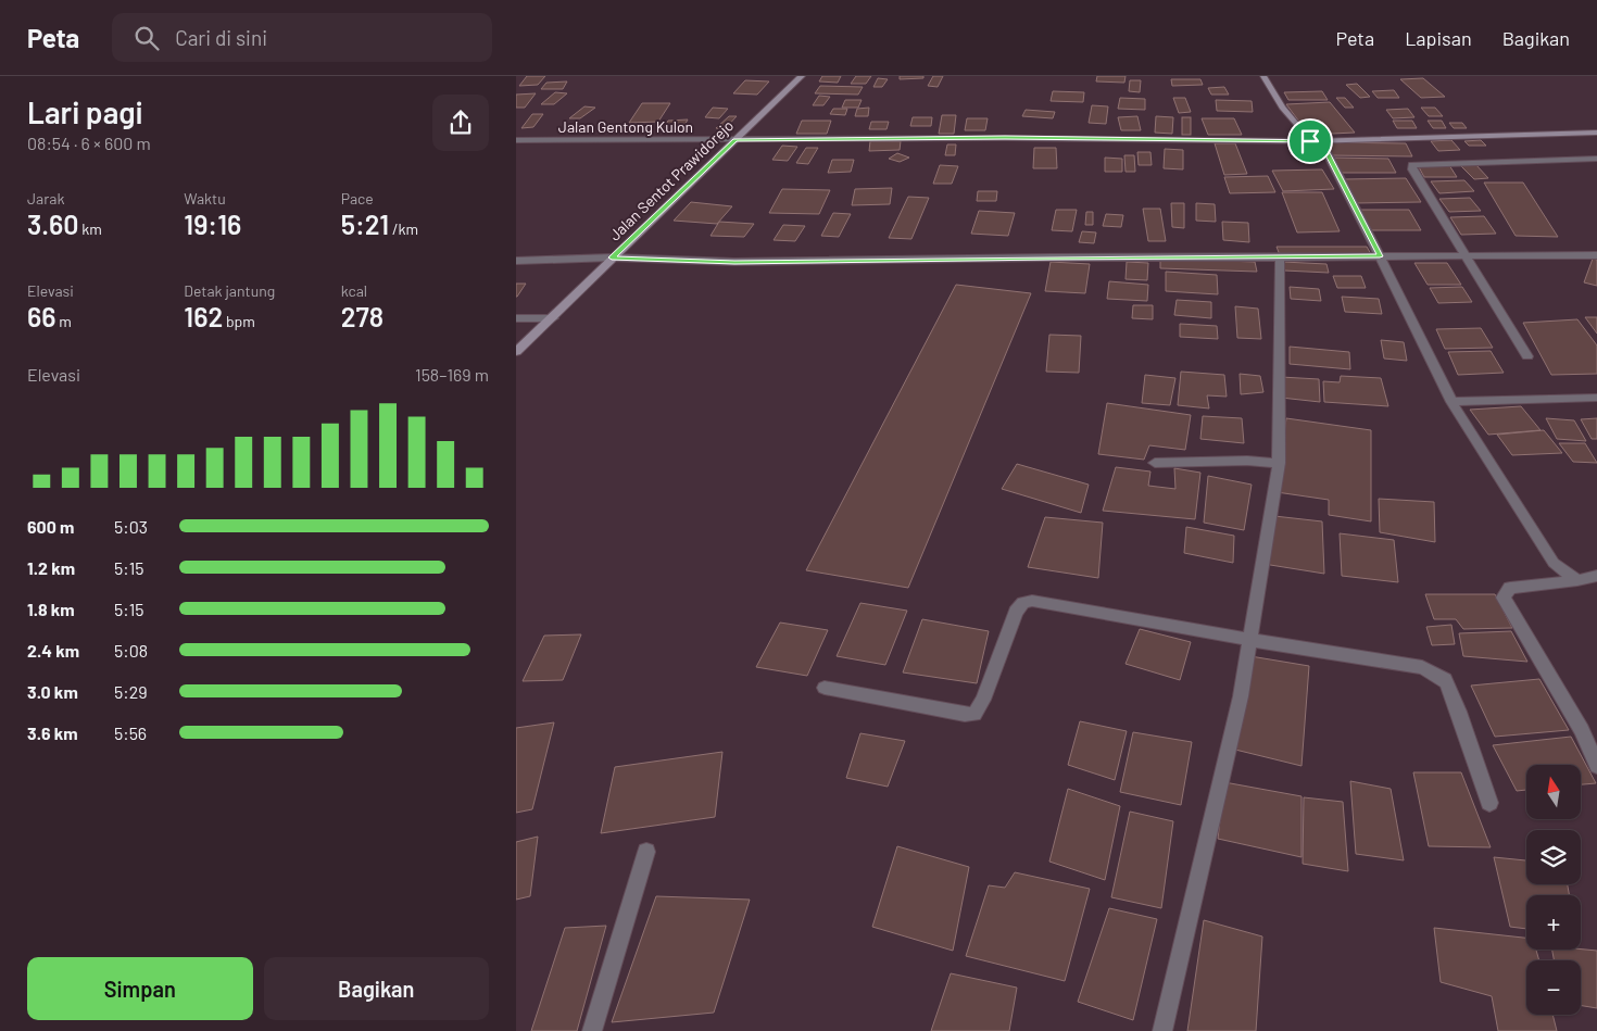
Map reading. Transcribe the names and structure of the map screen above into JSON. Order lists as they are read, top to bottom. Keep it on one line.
{"streets":{"main road":["Jalan Sentot Prawidorejo"],"street":["Jalan Gentong Kulon"]},"crossings":[["Jalan Gentong Kulon","Jalan Sentot Prawidorejo"]],"north":"top","page":{"header":"Peta","search":"Cari di sini","nav":["Peta","Lapisan","Bagikan"],"heading":["Lari pagi","08:54 · 6 × 600 m"],"stats":[["Jarak","3.60 km"],["Waktu","19:16"],["Pace","5:21 /km"],["Elevasi","66 m"],["Detak jantung","162 bpm"],["kcal","278"]],"chart":["Elevasi","158–169 m"],"list":[{"name":"600 m","note":"5:03"},{"name":"1.2 km","note":"5:15"},{"name":"1.8 km","note":"5:15"},{"name":"2.4 km","note":"5:08"},{"name":"3.0 km","note":"5:29"},{"name":"3.6 km","note":"5:56"}],"map_buttons":["+","−"],"buttons":["Simpan","Bagikan"]}}
